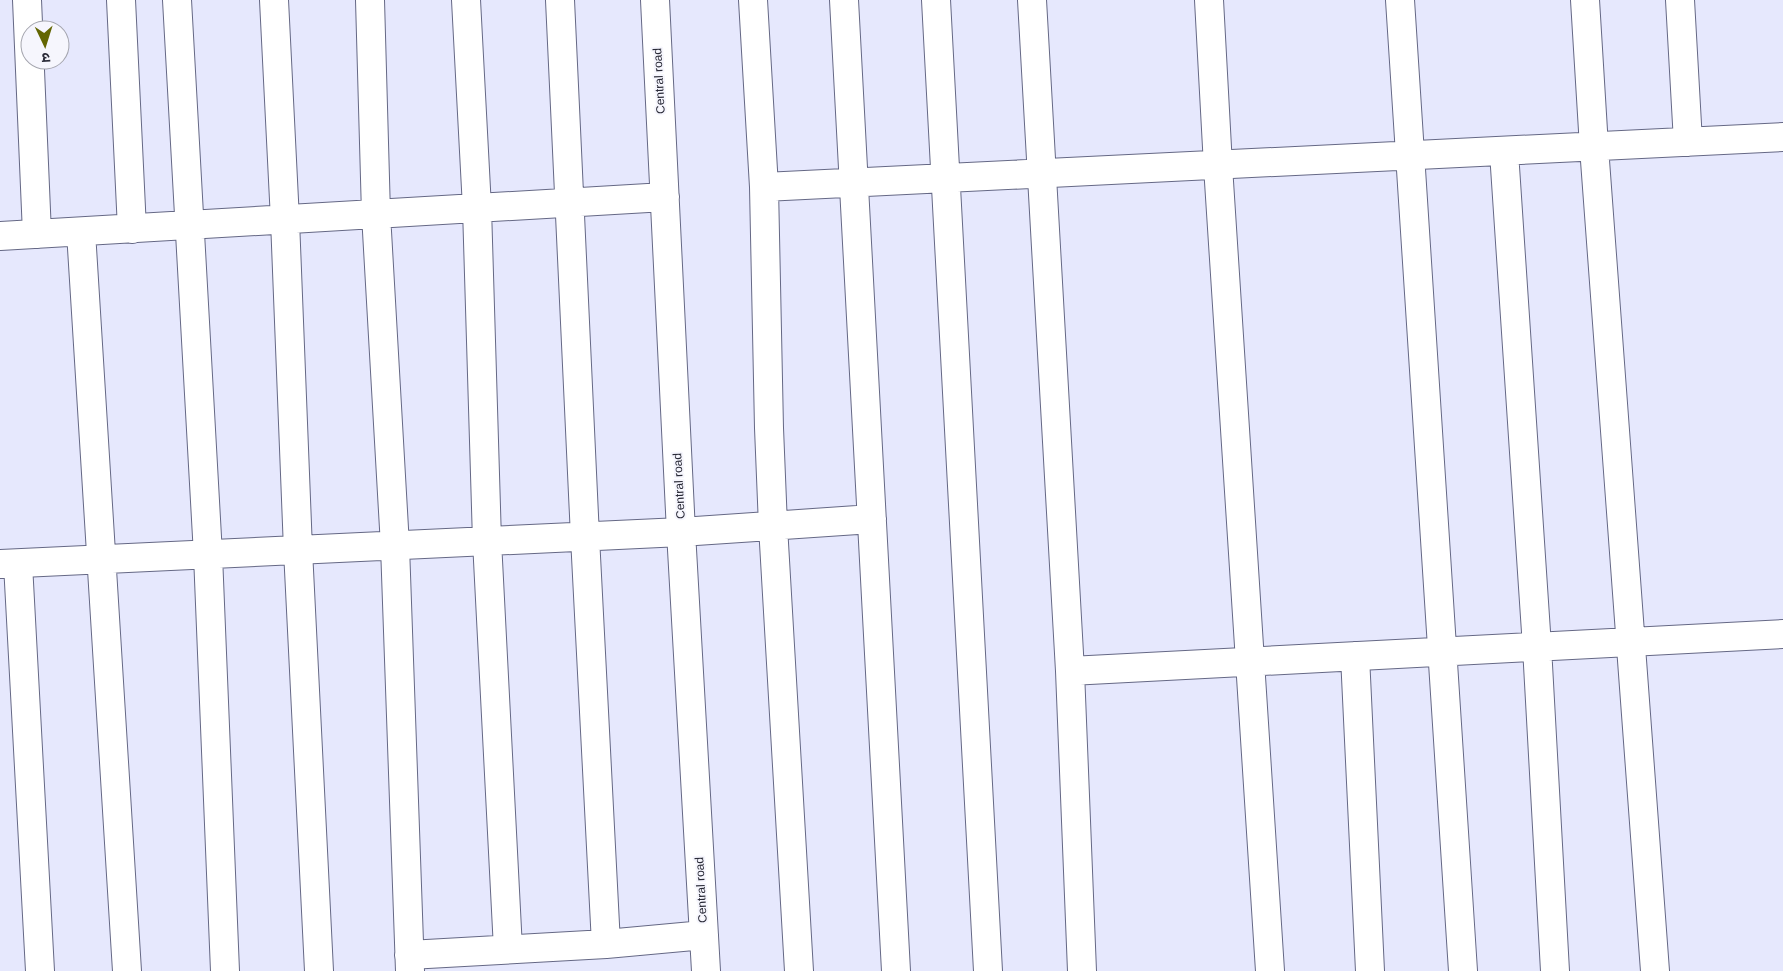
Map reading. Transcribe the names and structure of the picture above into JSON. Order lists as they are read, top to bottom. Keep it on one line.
{"streets":{"street":["Central road"]},"north":"bottom"}
